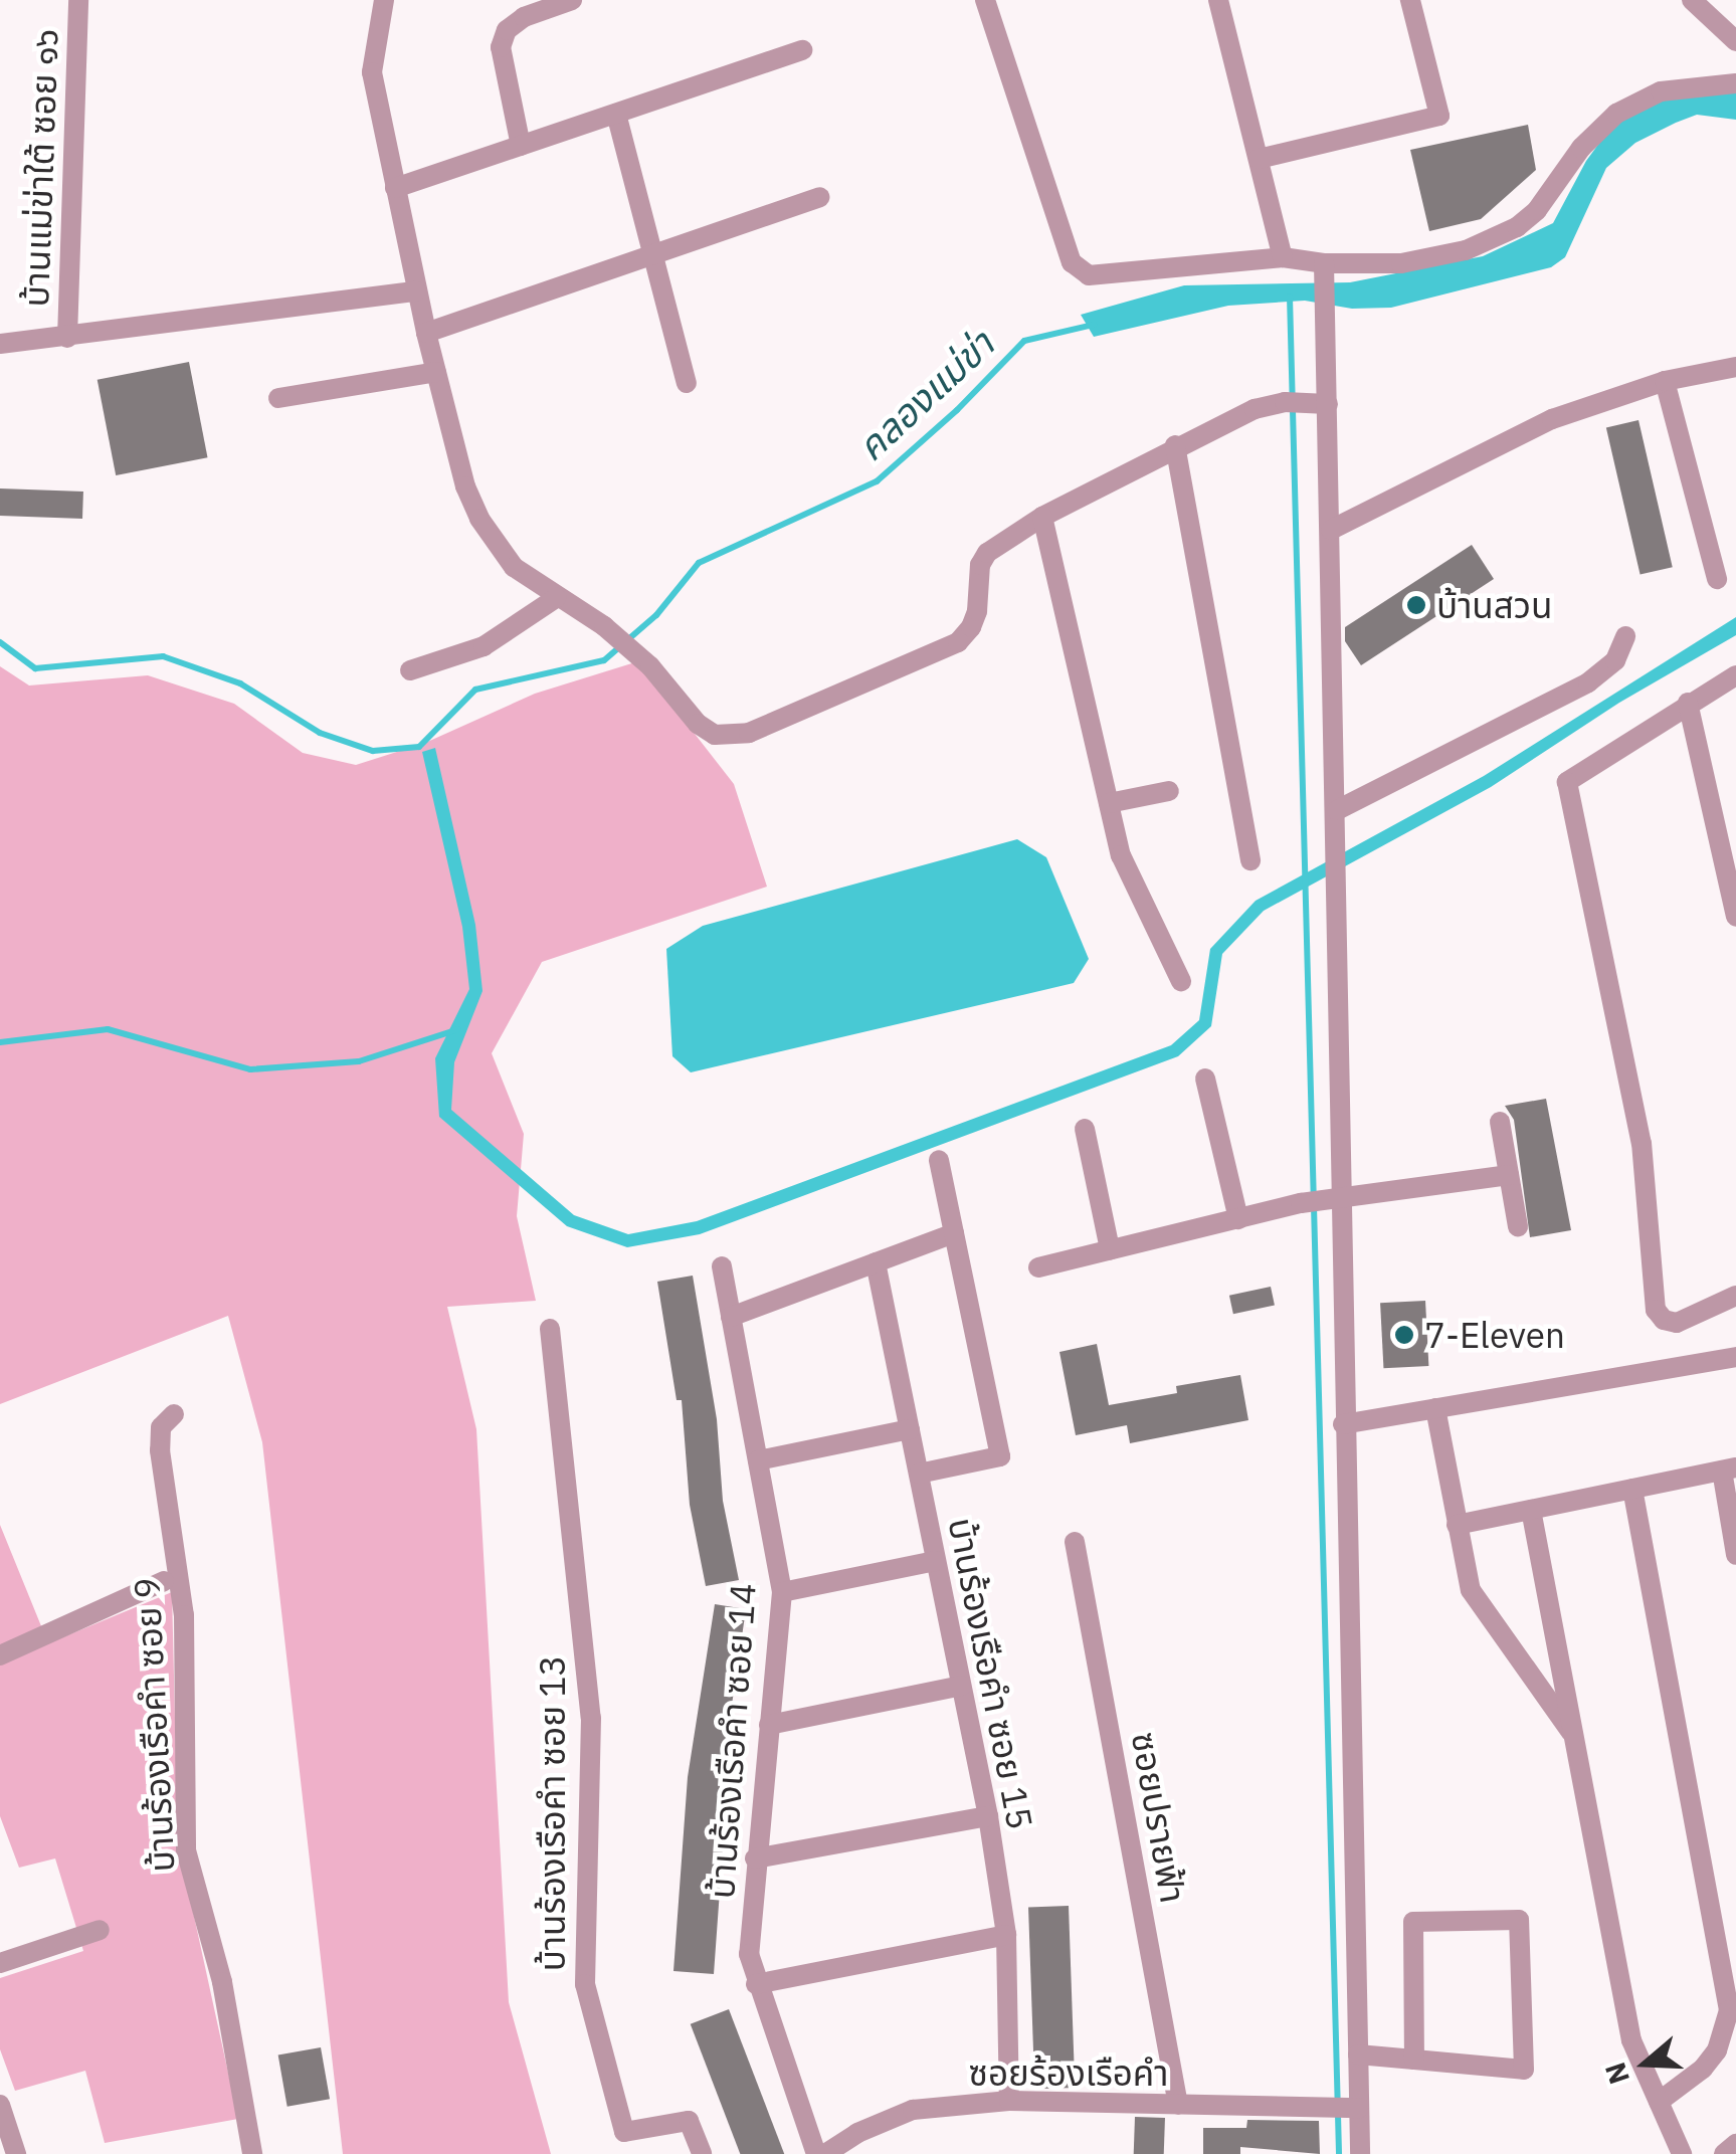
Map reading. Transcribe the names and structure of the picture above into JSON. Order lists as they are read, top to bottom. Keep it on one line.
{"streets":{"street":["บ้านแม่ข่าใต้ ซอย ๑๖","บ้านร้องเรือคำ ซอย 15","บ้านร้องเรือคำ ซอย 9","บ้านร้องเรือคำ ซอย 14","บ้านร้องเรือคำ ซอย 13","ซอยปรายฟ้า","ซอยร้องเรือคำ"]},"crossings":[["บ้านร้องเรือคำ ซอย 15","ซอยร้องเรือคำ"],["ซอยปรายฟ้า","ซอยร้องเรือคำ"]],"water":["คลองแม่ข่า"],"places":["บ้านสวน","7-Eleven"],"north":"left"}
